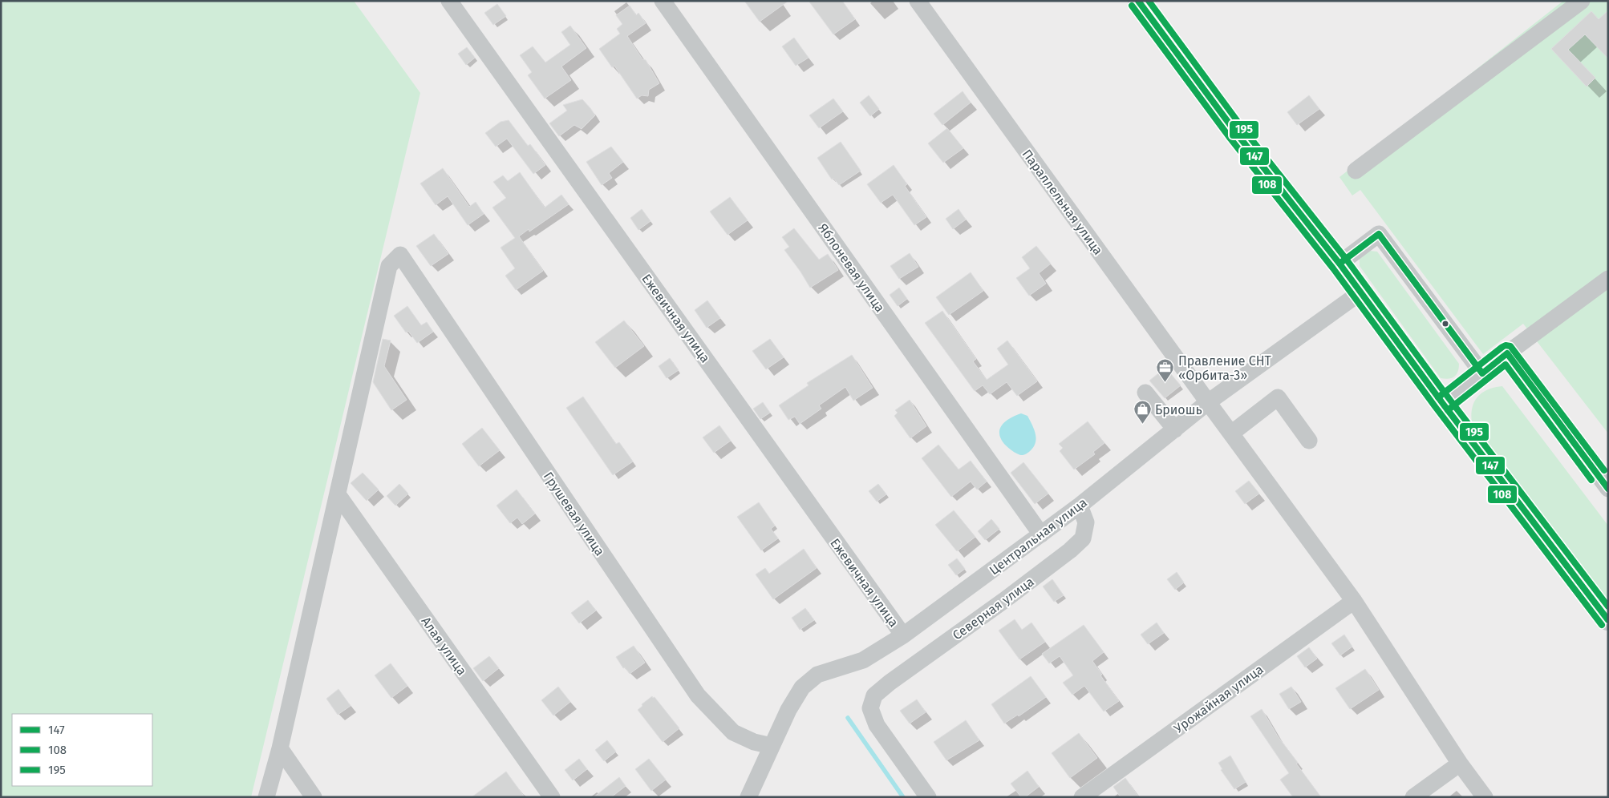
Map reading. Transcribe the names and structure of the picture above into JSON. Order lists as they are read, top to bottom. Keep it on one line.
{"streets":{"street":["Параллельная улица","Яблоневая улица","Ежевичная улица","Грушевая улица","Центральная улица","Северная улица","Алая улица","Урожайная улица"]},"crossings":[["Параллельная улица","Центральная улица"],["Параллельная улица","Урожайная улица"],["Яблоневая улица","Центральная улица"],["Ежевичная улица","Центральная улица"],["Грушевая улица","Центральная улица"],["Грушевая улица","Алая улица"],["Центральная улица","Северная улица"]],"places":{"office":["Правление СНТ «Орбита-3»"],"shop":["Бриошь"]},"lines":["transit line 147","transit line 195","transit line 108"],"legend":["147","108","195"]}
